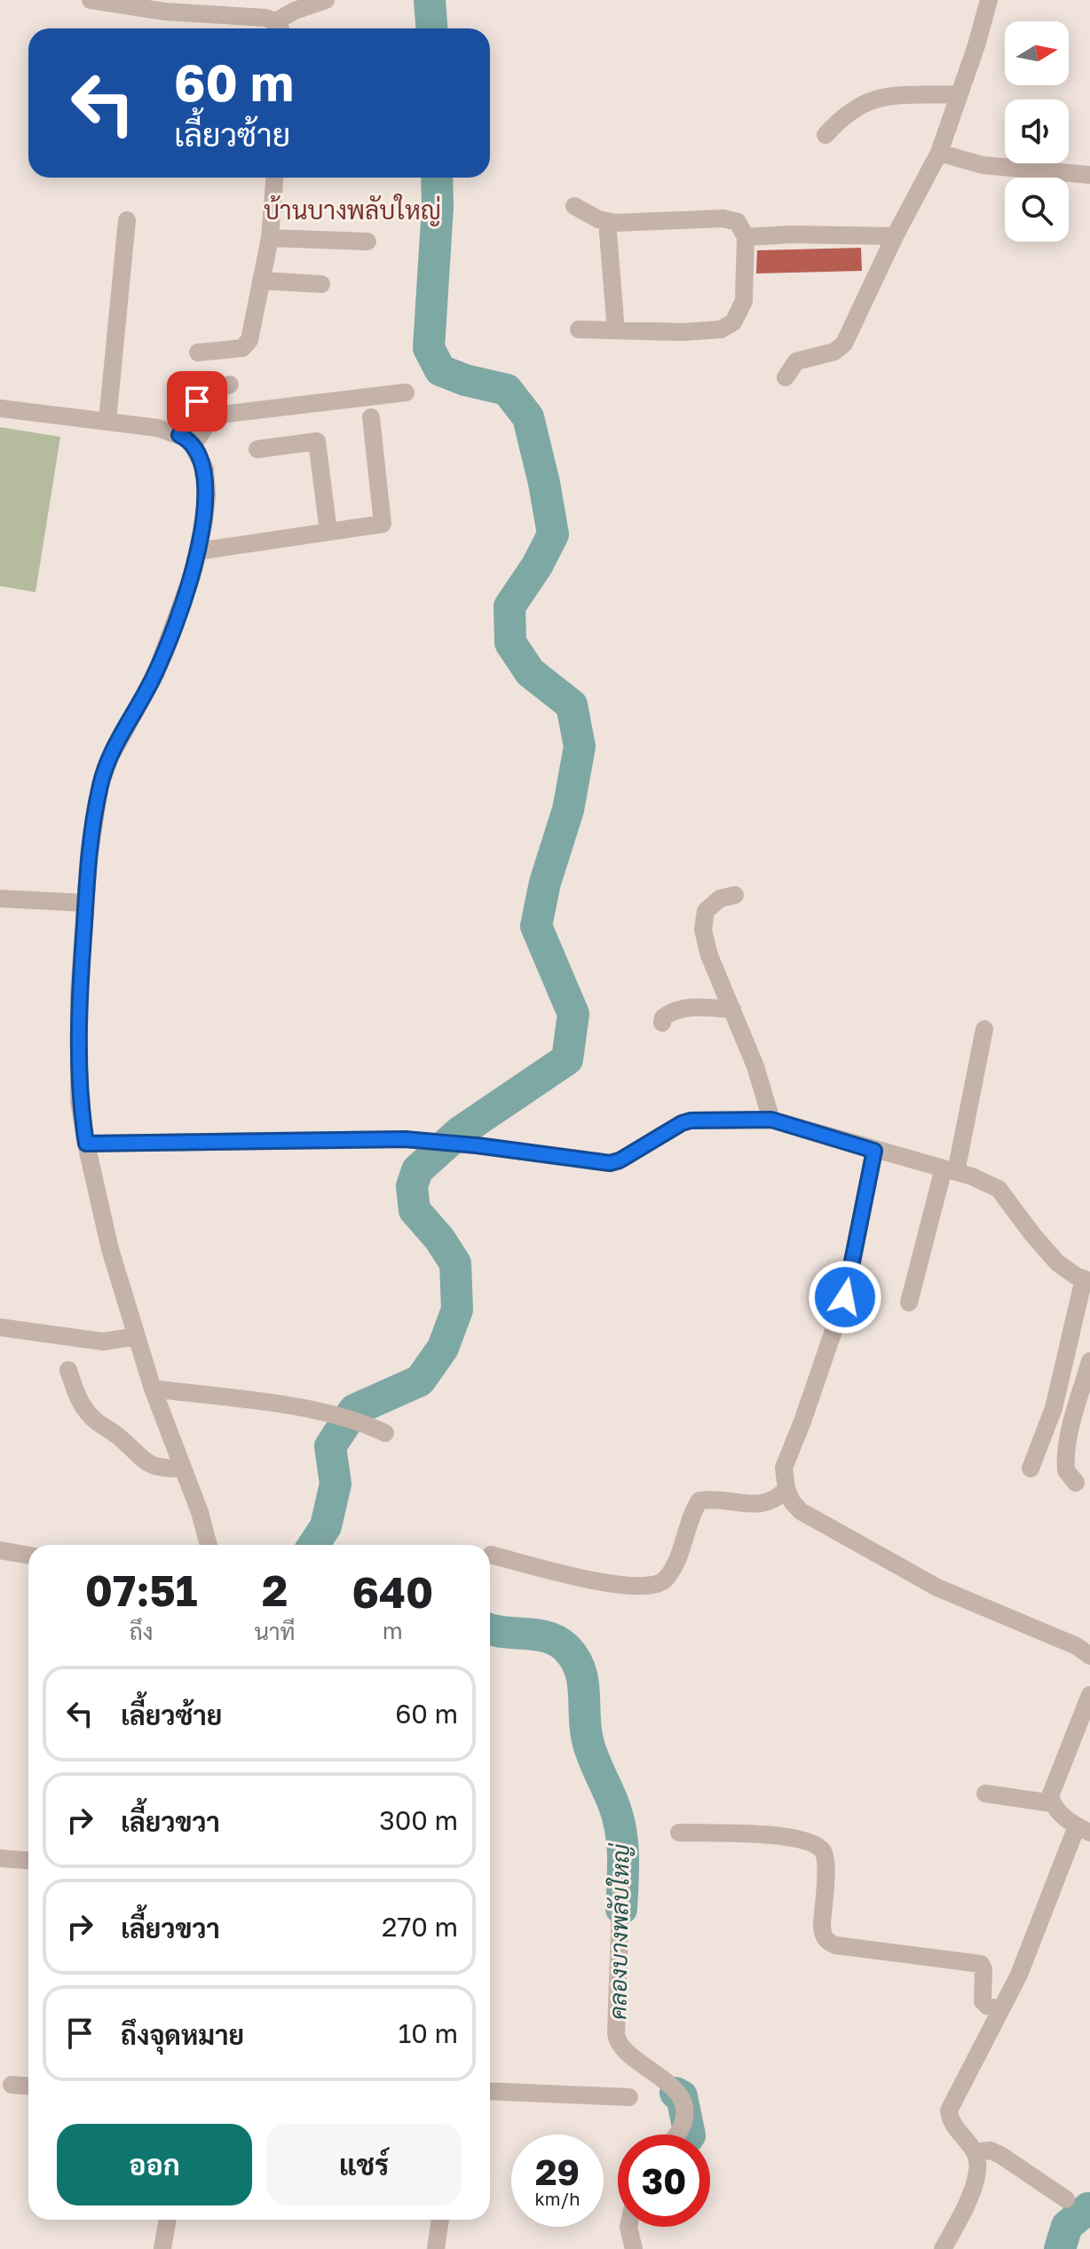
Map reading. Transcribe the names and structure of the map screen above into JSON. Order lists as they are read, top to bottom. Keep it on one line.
{"districts":["บ้านบางพลับใหญ่"],"water":["คลองบางพลับใหญ่"],"north":"right","page":{"turn":["60 m","เลี้ยวซ้าย"],"eta":["07:51","ถึง","2","นาที","640","m"],"list":[{"name":"เลี้ยวซ้าย","value":"60 m"},{"name":"เลี้ยวขวา","value":"300 m"},{"name":"เลี้ยวขวา","value":"270 m"},{"name":"ถึงจุดหมาย","value":"10 m"}],"buttons":["ออก","แชร์"],"speed":"29 km/h","limit":"30"}}
